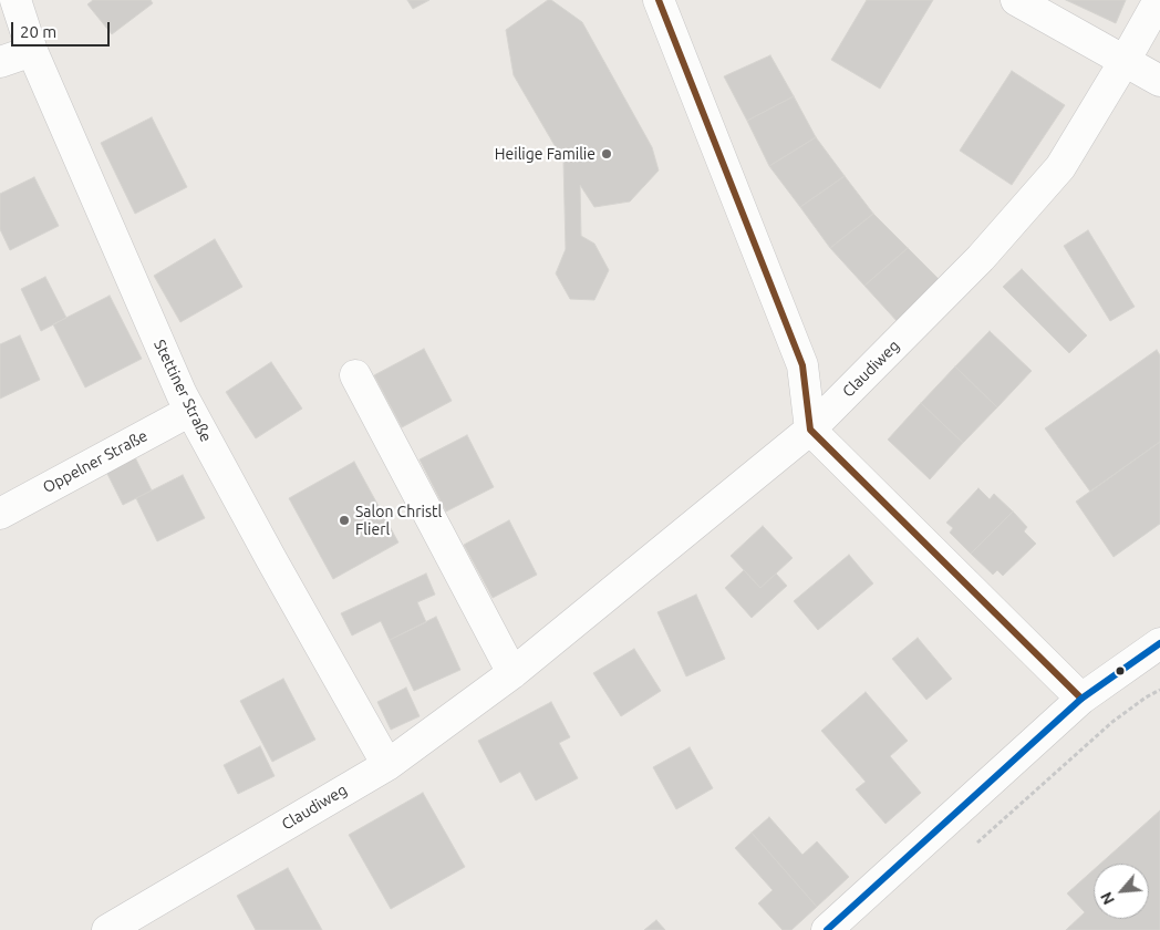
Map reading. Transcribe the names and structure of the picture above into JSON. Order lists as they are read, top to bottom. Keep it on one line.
{"streets":{"street":["Claudiweg","Stettiner Straße","Oppelner Straße"]},"crossings":[["Claudiweg","Stettiner Straße"],["Stettiner Straße","Oppelner Straße"]],"places":["Heilige Familie","Salon Christl Flierl"],"scale_bar":"20 m","north":"bottom left"}
